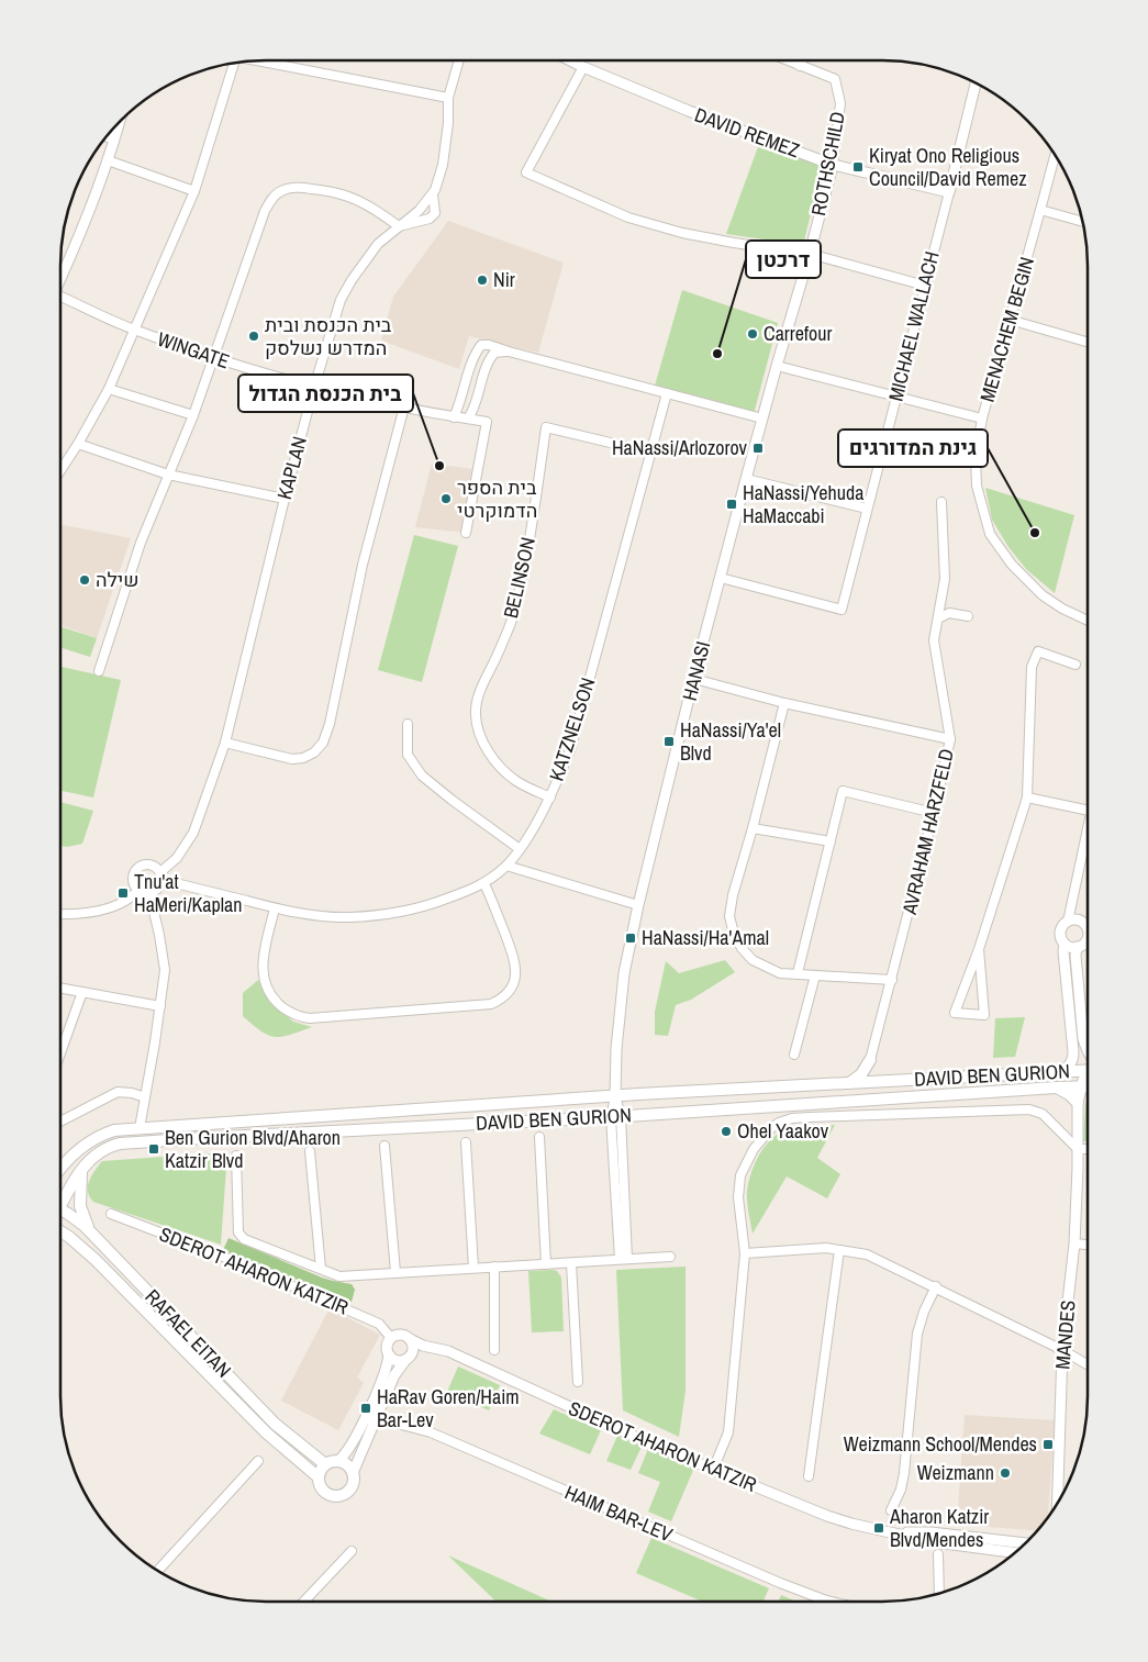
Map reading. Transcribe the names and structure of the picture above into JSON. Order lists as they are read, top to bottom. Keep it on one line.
{"streets":{"main road":["DAVID BEN GURION","RAFAEL EITAN"],"street":["DAVID REMEZ","ROTHSCHILD","MICHAEL WALLACH","MENACHEM BEGIN","WINGATE","KAPLAN","BELINSON","HANASI","KATZNELSON","AVRAHAM HARZFELD","SDEROT AHARON KATZIR","MANDES","HAIM BAR-LEV"]},"crossings":[["DAVID REMEZ","ROTHSCHILD"],["DAVID REMEZ","MICHAEL WALLACH"],["ROTHSCHILD","HANASI"],["MICHAEL WALLACH","HANASI"],["WINGATE","KAPLAN"],["KAPLAN","KATZNELSON"],["BELINSON","KATZNELSON"],["HANASI","DAVID BEN GURION"],["DAVID BEN GURION","MANDES"]],"places":{"transit":["Kiryat Ono Religious Council/David Remez","HaNassi/Arlozorov","HaNassi/Yehuda HaMaccabi","HaNassi/Ya'el Blvd","Tnu'at HaMeri/Kaplan","HaNassi/Ha'Amal","Ben Gurion Blvd/Aharon Katzir Blvd","HaRav Goren/Haim Bar-Lev","Weizmann School/Mendes","Aharon Katzir Blvd/Mendes"],"other":["Nir","Carrefour","בית הכנסת ובית המדרש נשלסק","דרכטן","בית הכנסת הגדול","בית הספר הדמוקרטי","גינת המדורגים","שילה","Ohel Yaakov","Weizmann"]}}
